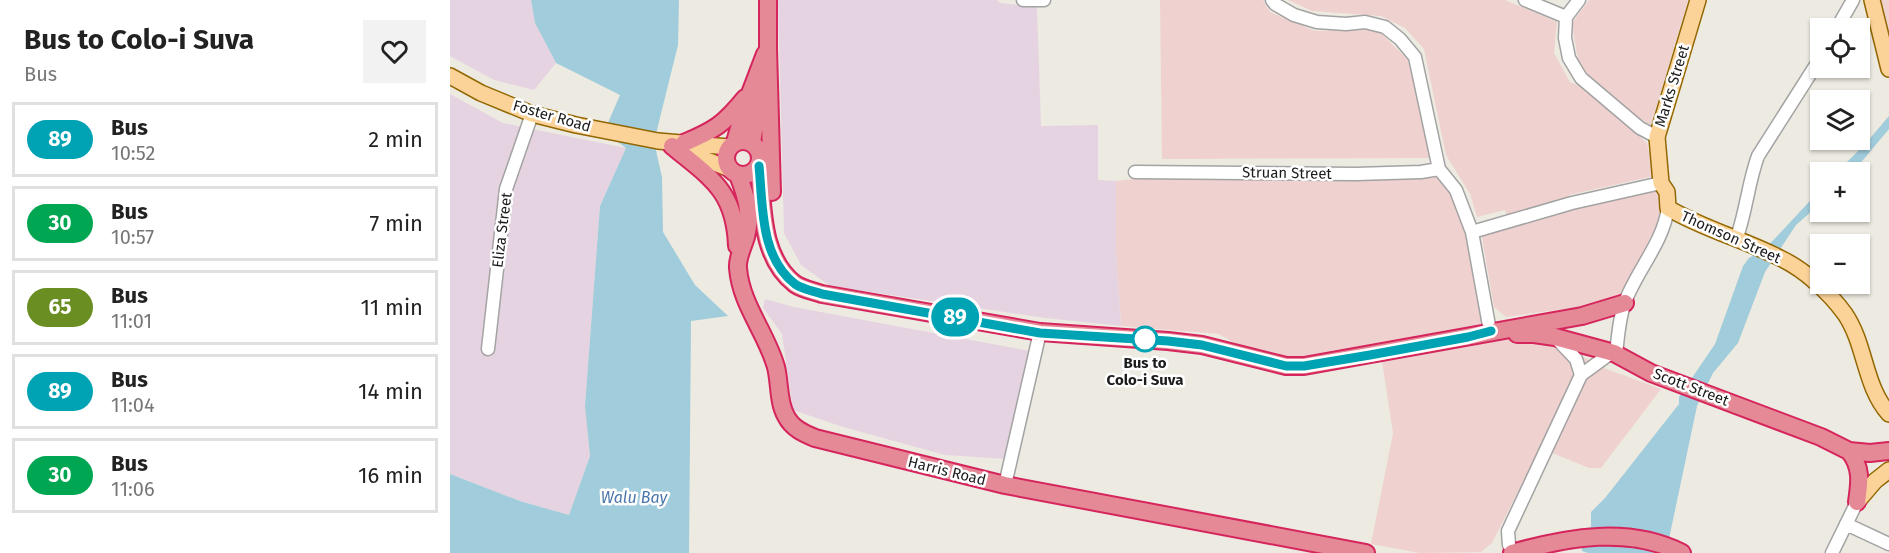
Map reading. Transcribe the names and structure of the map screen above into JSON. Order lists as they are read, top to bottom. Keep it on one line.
{"streets":{"highway":["Scott Street","Harris Road"],"main road":["Marks Street","Foster Road","Thomson Street"],"street":["Struan Street","Eliza Street"]},"crossings":[["Marks Street","Thomson Street"],["Foster Road","Eliza Street"],["Foster Road","Harris Road"]],"water":["Walu Bay"],"places":["Bus to Colo-i Suva"],"lines":["bus line 89"],"page":{"heading":["Bus to Colo-i Suva","Bus"],"on_map":"89","map_buttons":["+","−"],"list":[{"mark":"89","name":"Bus","note":"10:52","value":"2 min"},{"mark":"30","name":"Bus","note":"10:57","value":"7 min"},{"mark":"65","name":"Bus","note":"11:01","value":"11 min"},{"mark":"89","name":"Bus","note":"11:04","value":"14 min"},{"mark":"30","name":"Bus","note":"11:06","value":"16 min"}]}}
